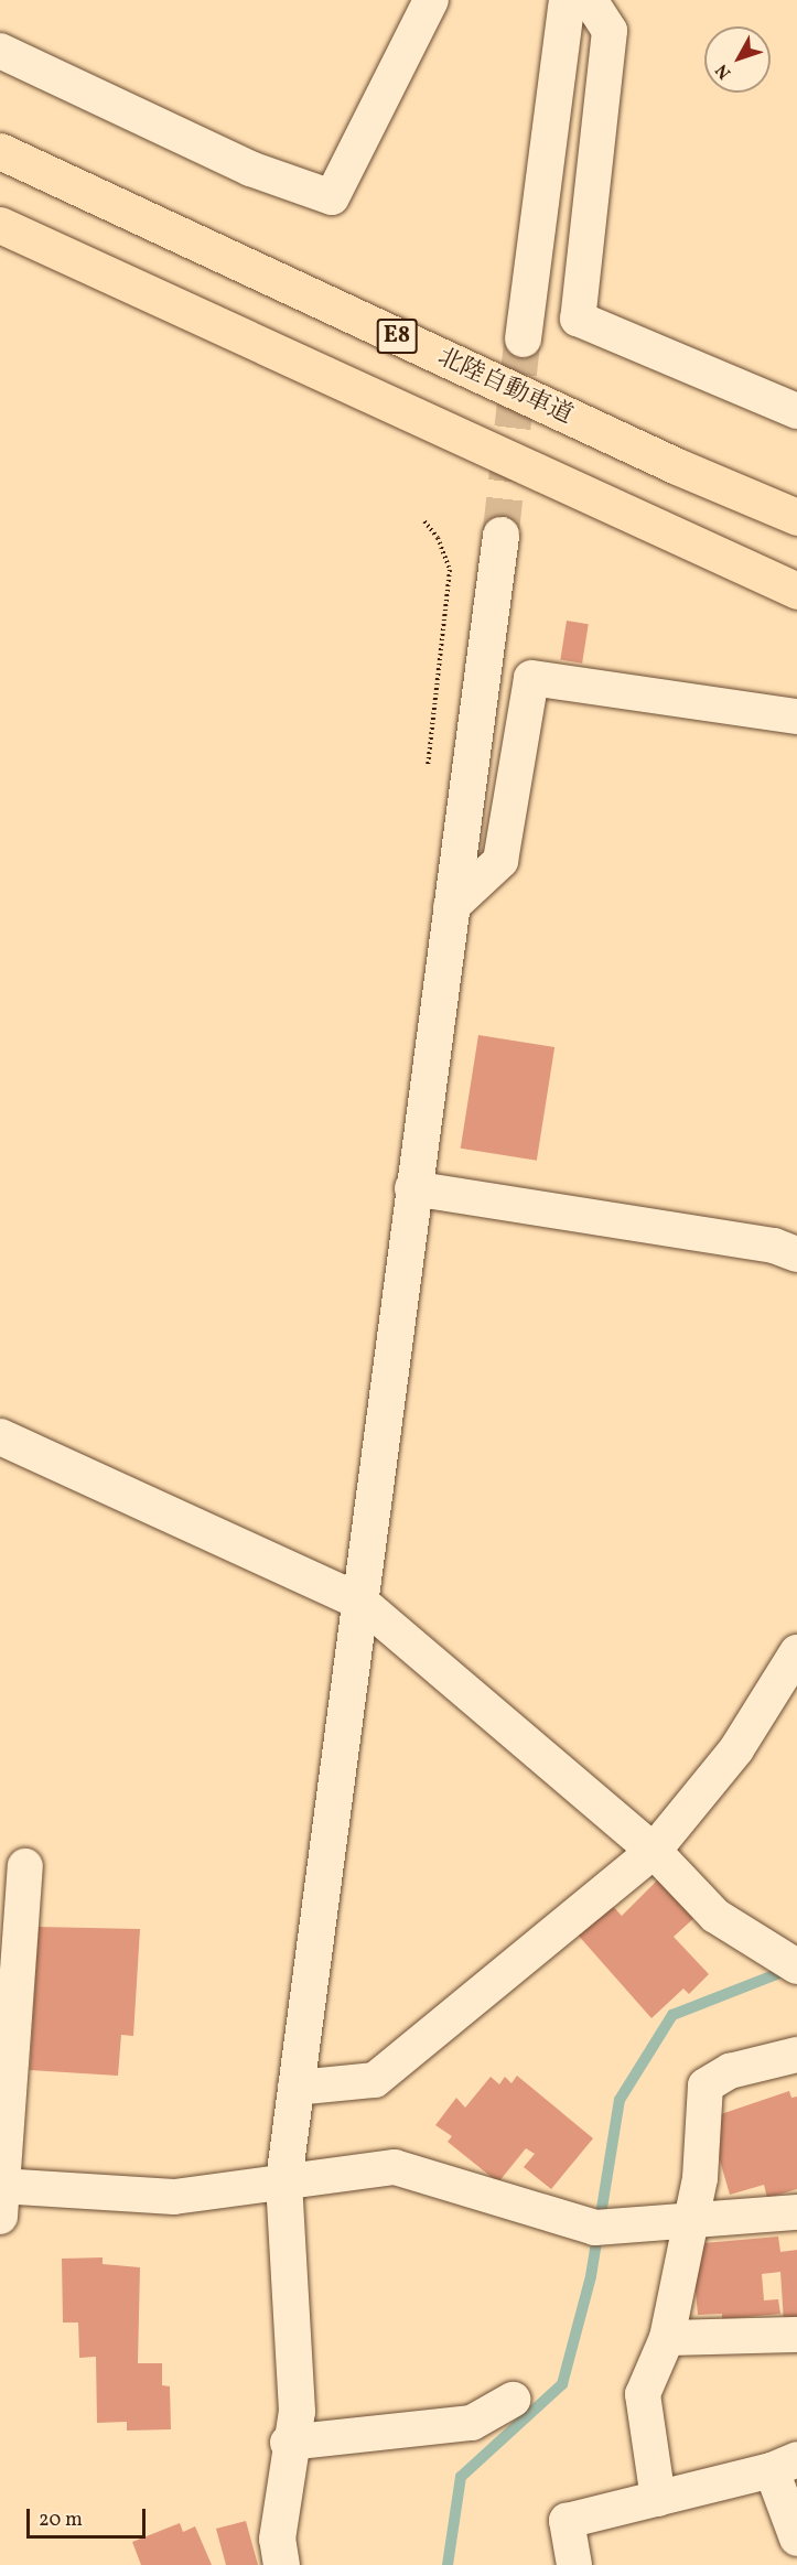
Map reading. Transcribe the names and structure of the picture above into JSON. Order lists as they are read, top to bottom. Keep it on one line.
{"streets":{"highway":["E8","北陸自動車道"]},"scale_bar":"20 m","north":"bottom left"}
